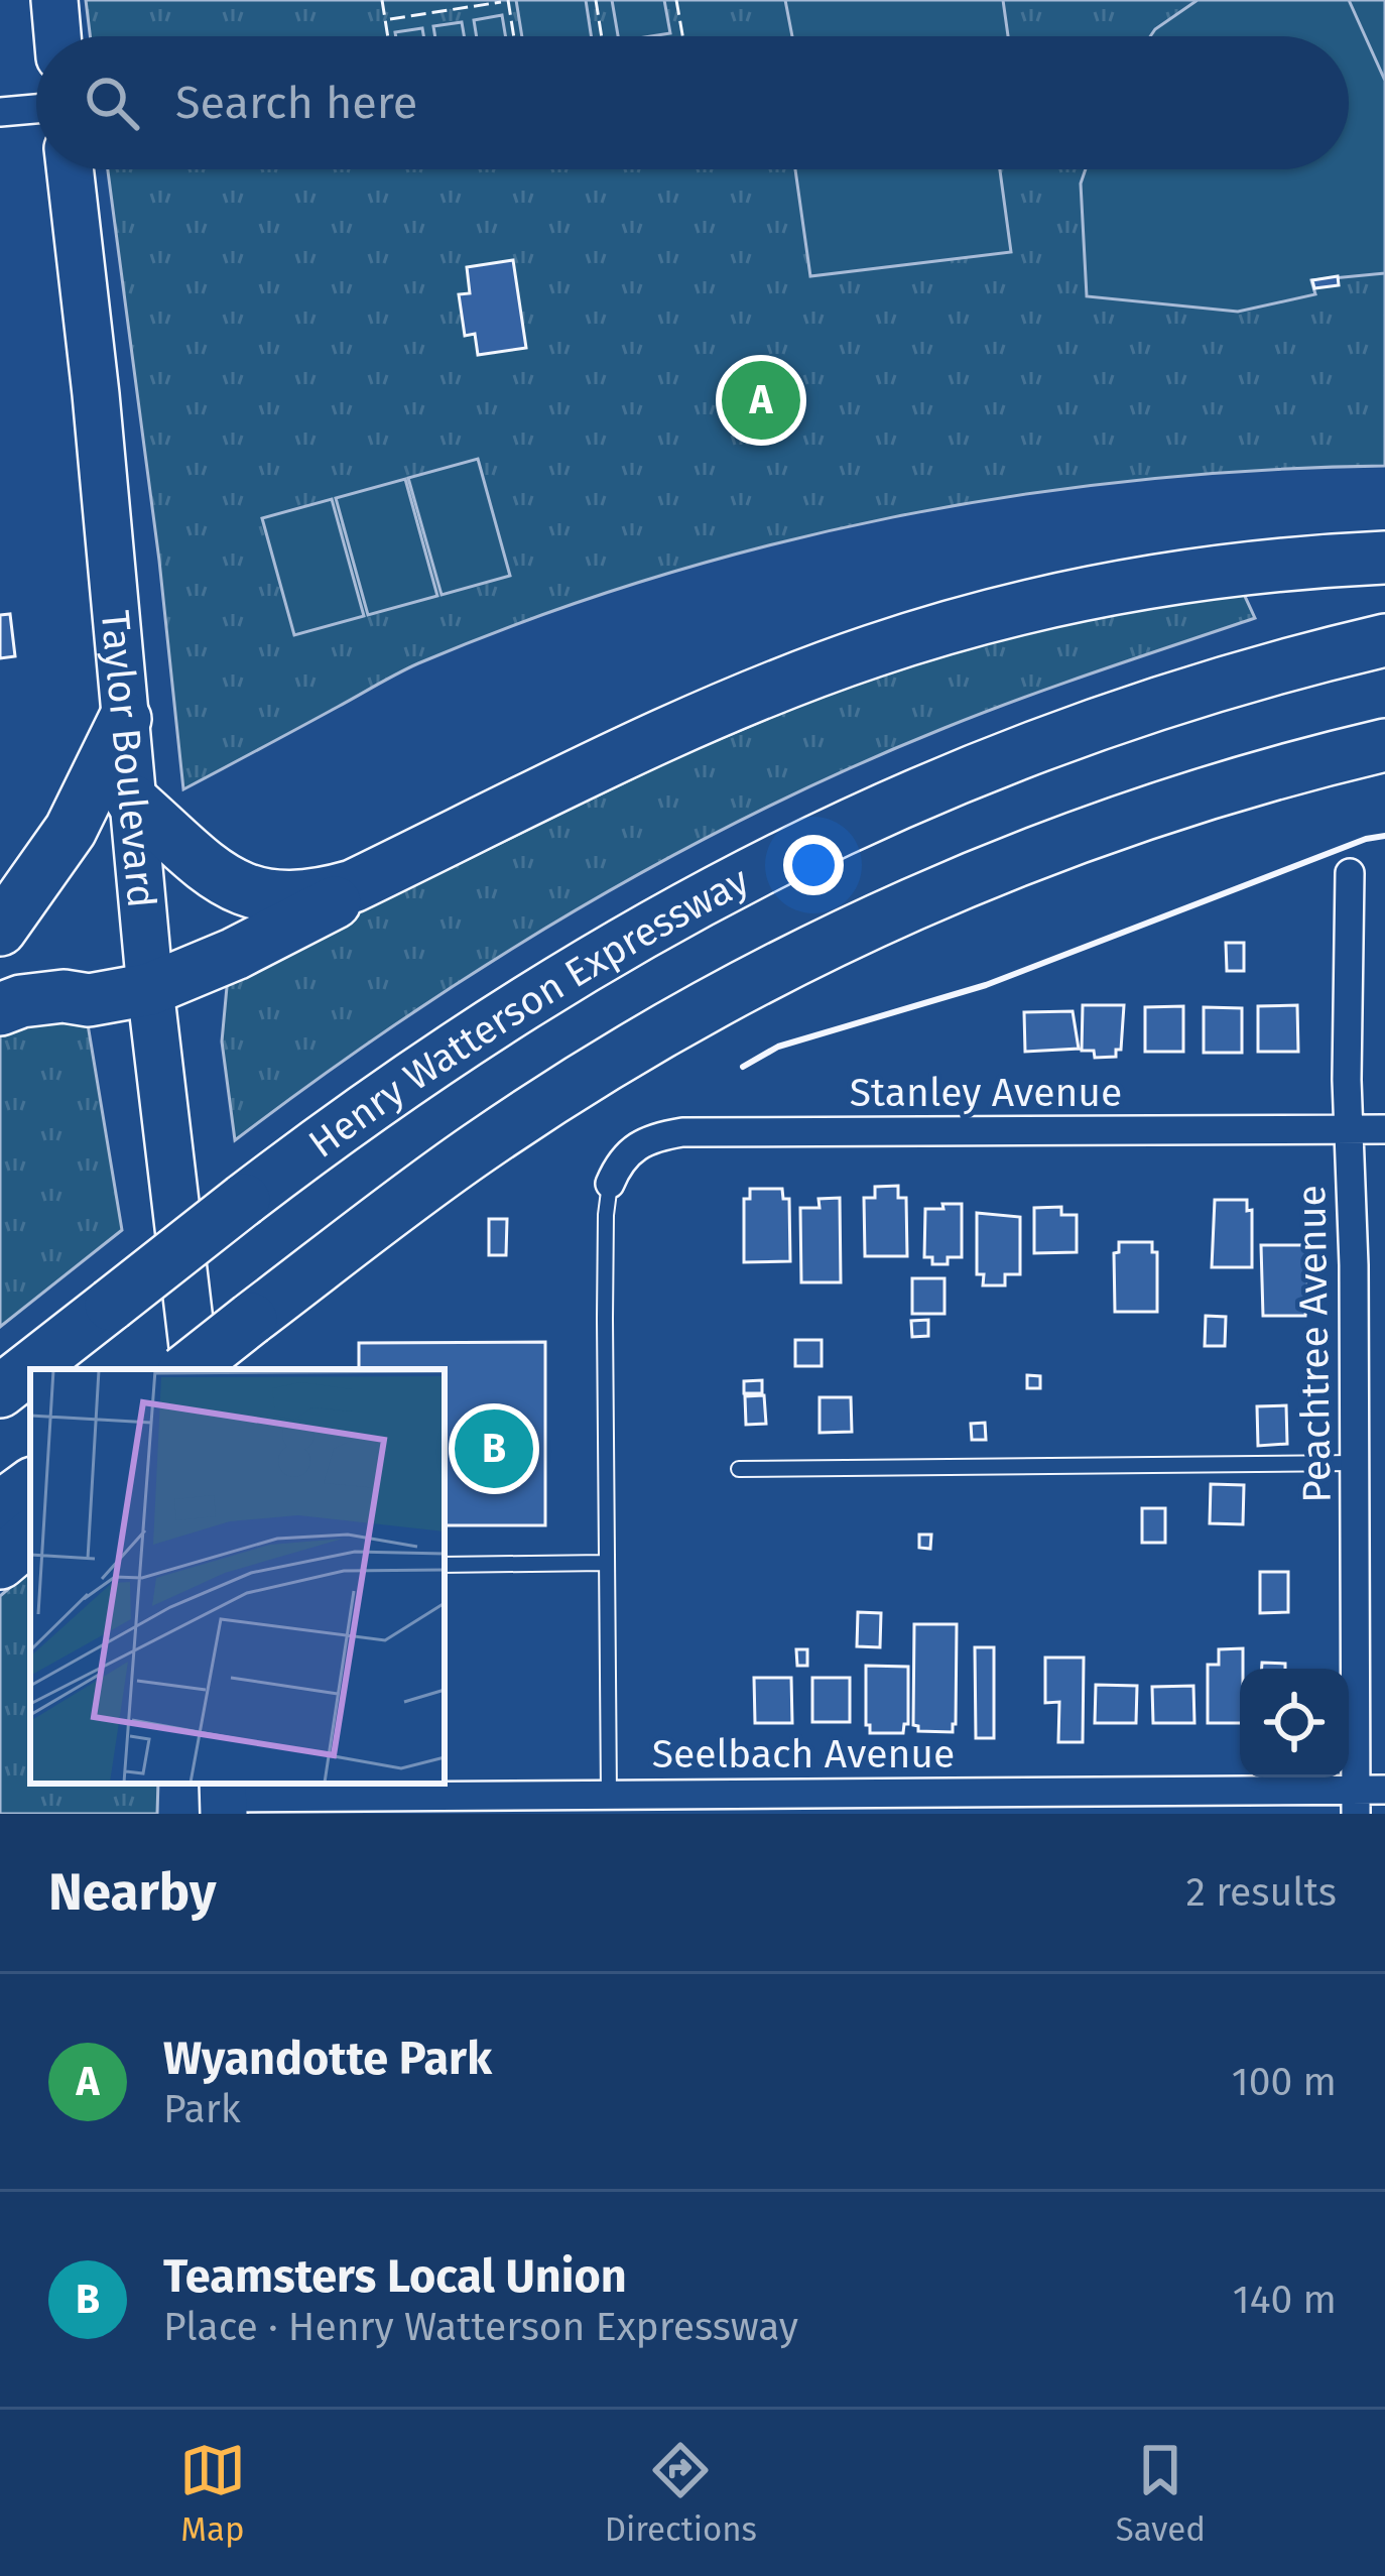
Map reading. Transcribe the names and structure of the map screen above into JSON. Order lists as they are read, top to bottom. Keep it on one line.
{"streets":{"highway":["Henry Watterson Expressway"],"main road":["Taylor Boulevard"],"street":["Stanley Avenue","Peachtree Avenue","Seelbach Avenue"]},"crossings":[["Stanley Avenue","Peachtree Avenue"],["Peachtree Avenue","Seelbach Avenue"]],"page":{"search":"Search here","pins":["A","B"],"heading":["Nearby","2 results"],"list":[{"mark":"A","name":"Wyandotte Park","note":"Park","value":"100 m"},{"mark":"B","name":"Teamsters Local Union","note":"Place · Henry Watterson Expressway","value":"140 m"}],"nav":["Map","Directions","Saved"]}}
